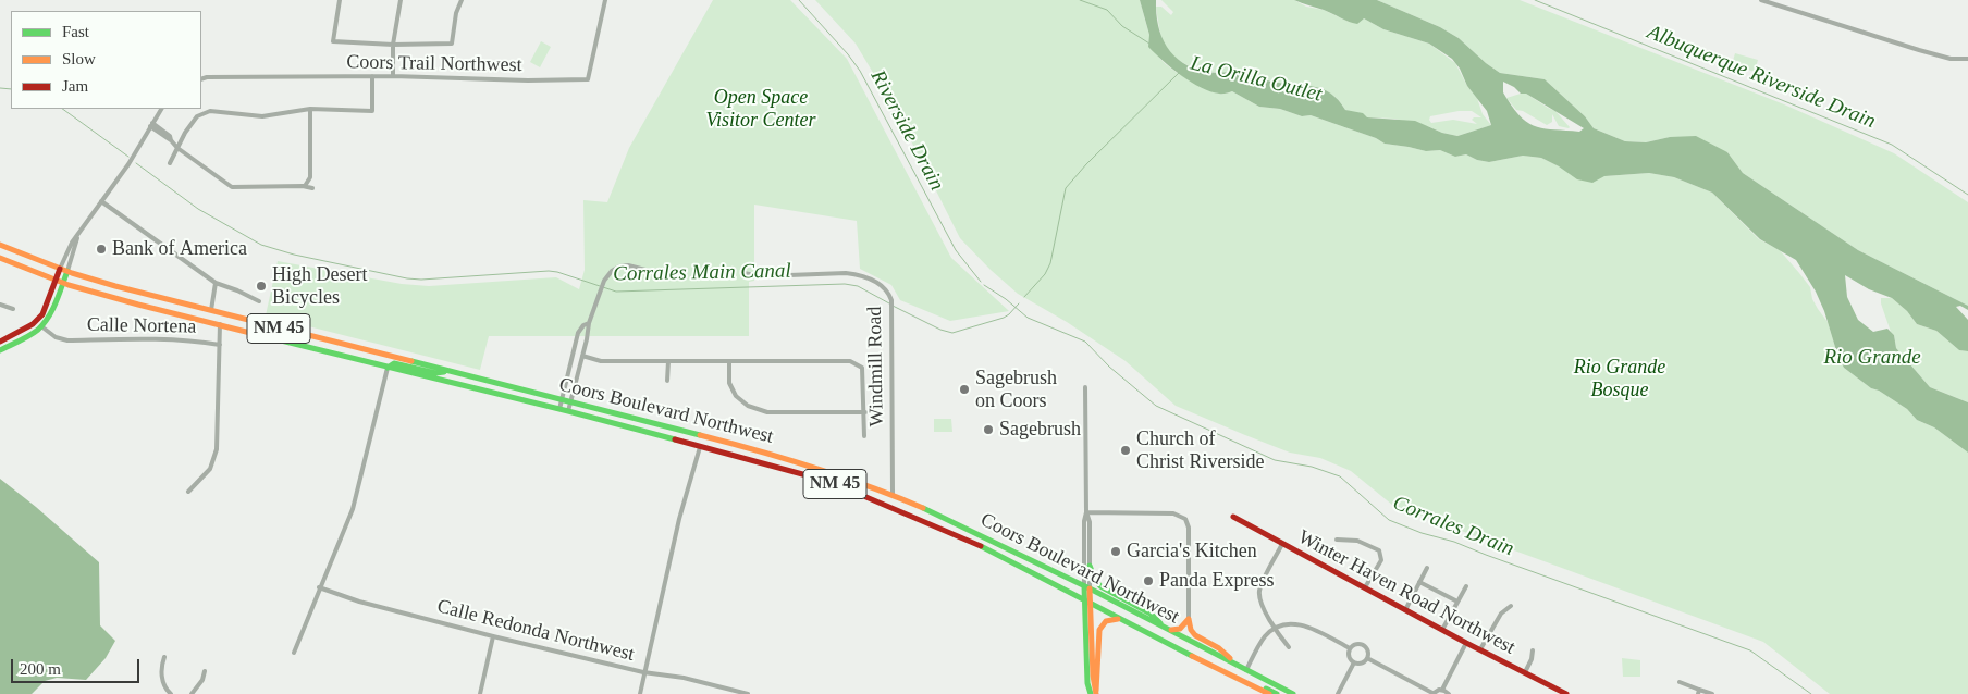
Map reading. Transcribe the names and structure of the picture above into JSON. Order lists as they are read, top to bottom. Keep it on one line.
{"streets":{"main road":["NM 45","Coors Boulevard Northwest","Winter Haven Road Northwest"],"street":["Coors Trail Northwest","Calle Nortena","Windmill Road","Calle Redonda Northwest"]},"crossings":[["Windmill Road","Coors Boulevard Northwest"]],"water":["Albuquerque Riverside Drain","La Orilla Outlet","Riverside Drain","Corrales Main Canal","Rio Grande","Corrales Drain"],"parks":["Open Space Visitor Center","Rio Grande Bosque"],"places":["Bank of America","High Desert Bicycles","Sagebrush on Coors","Sagebrush","Church of Christ Riverside","Garcia's Kitchen","Panda Express"],"legend":["Fast","Slow","Jam"],"scale_bar":"200 m"}
